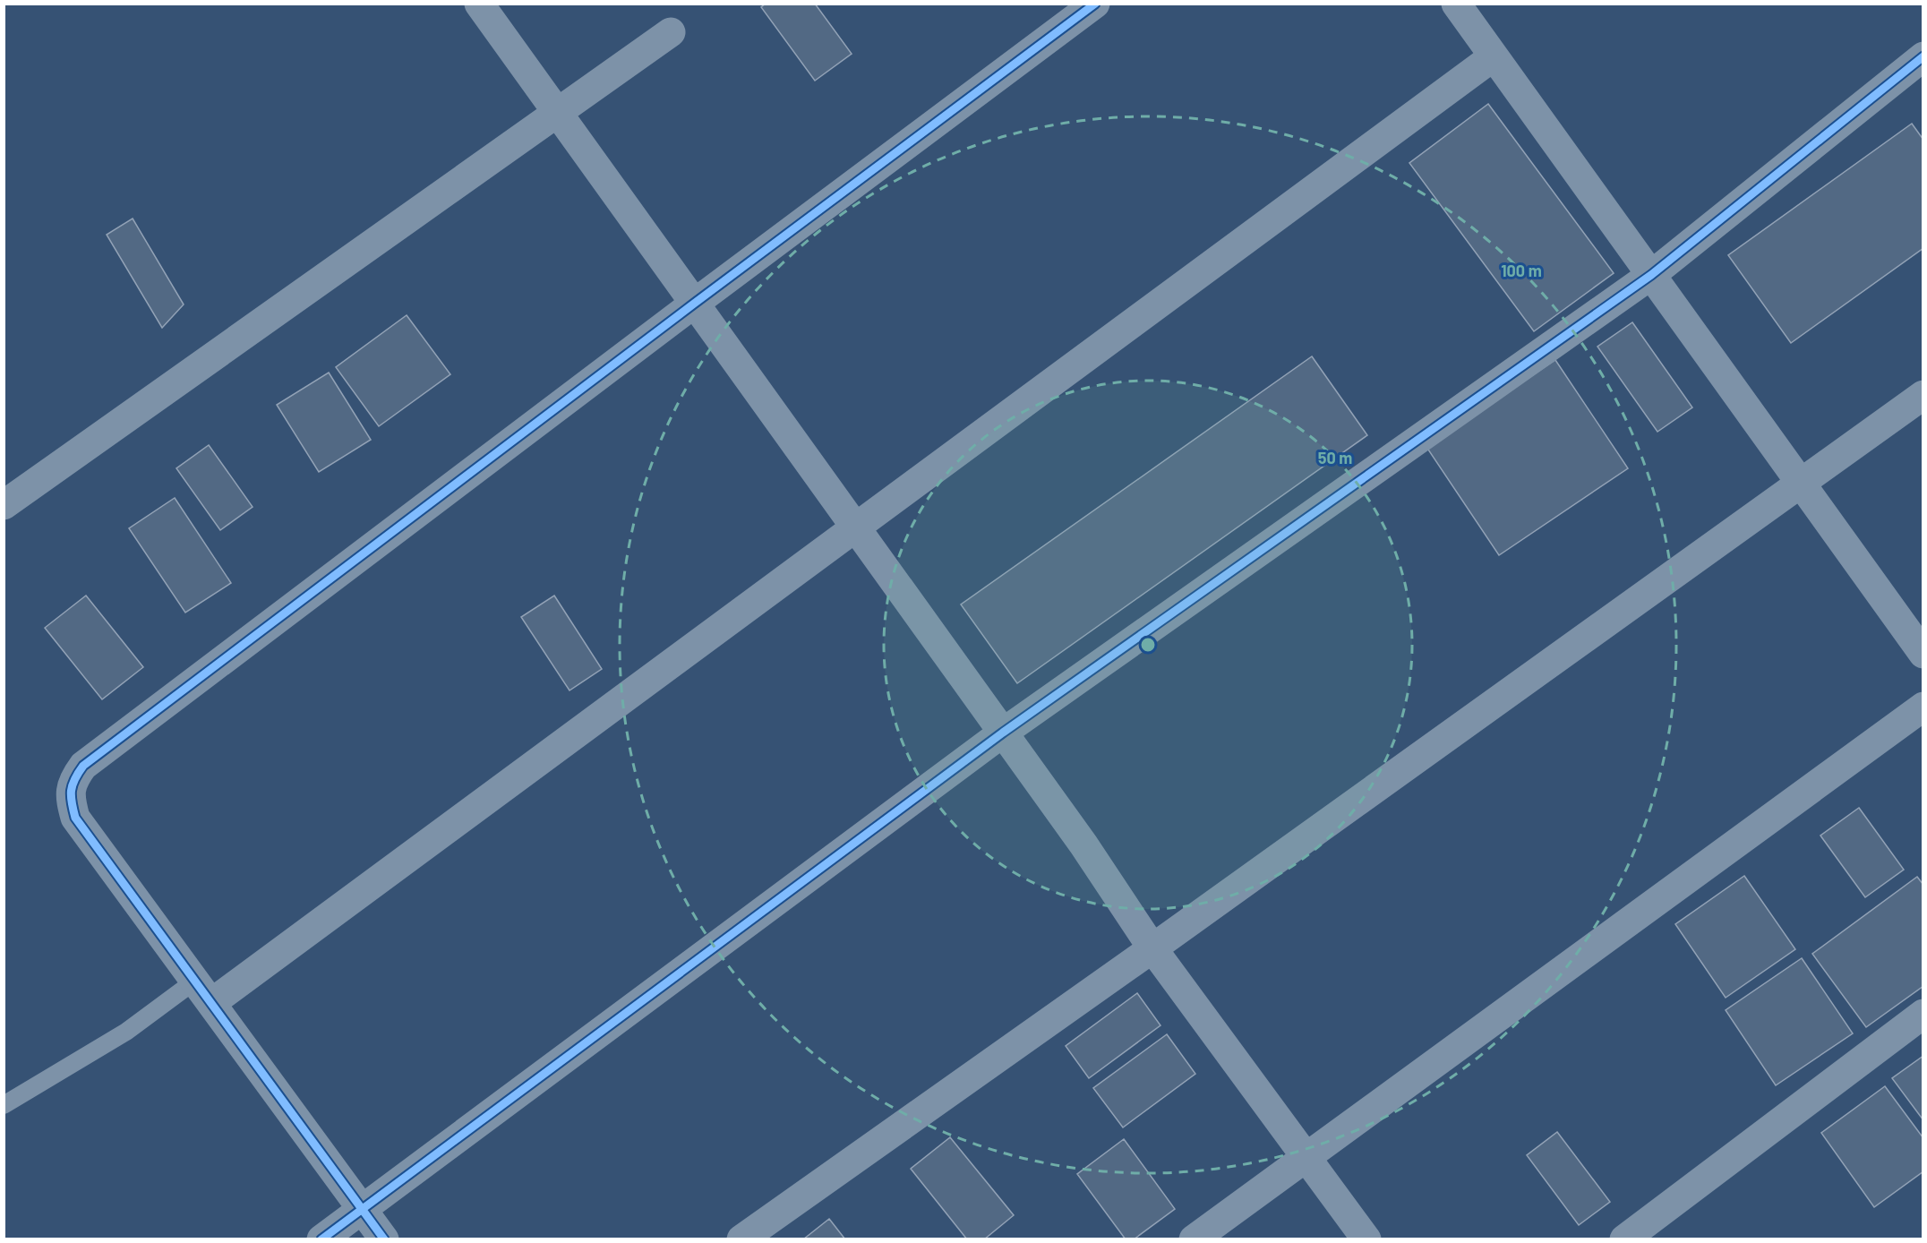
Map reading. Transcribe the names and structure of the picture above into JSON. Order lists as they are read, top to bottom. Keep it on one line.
{"rings":["100 m","50 m"]}
